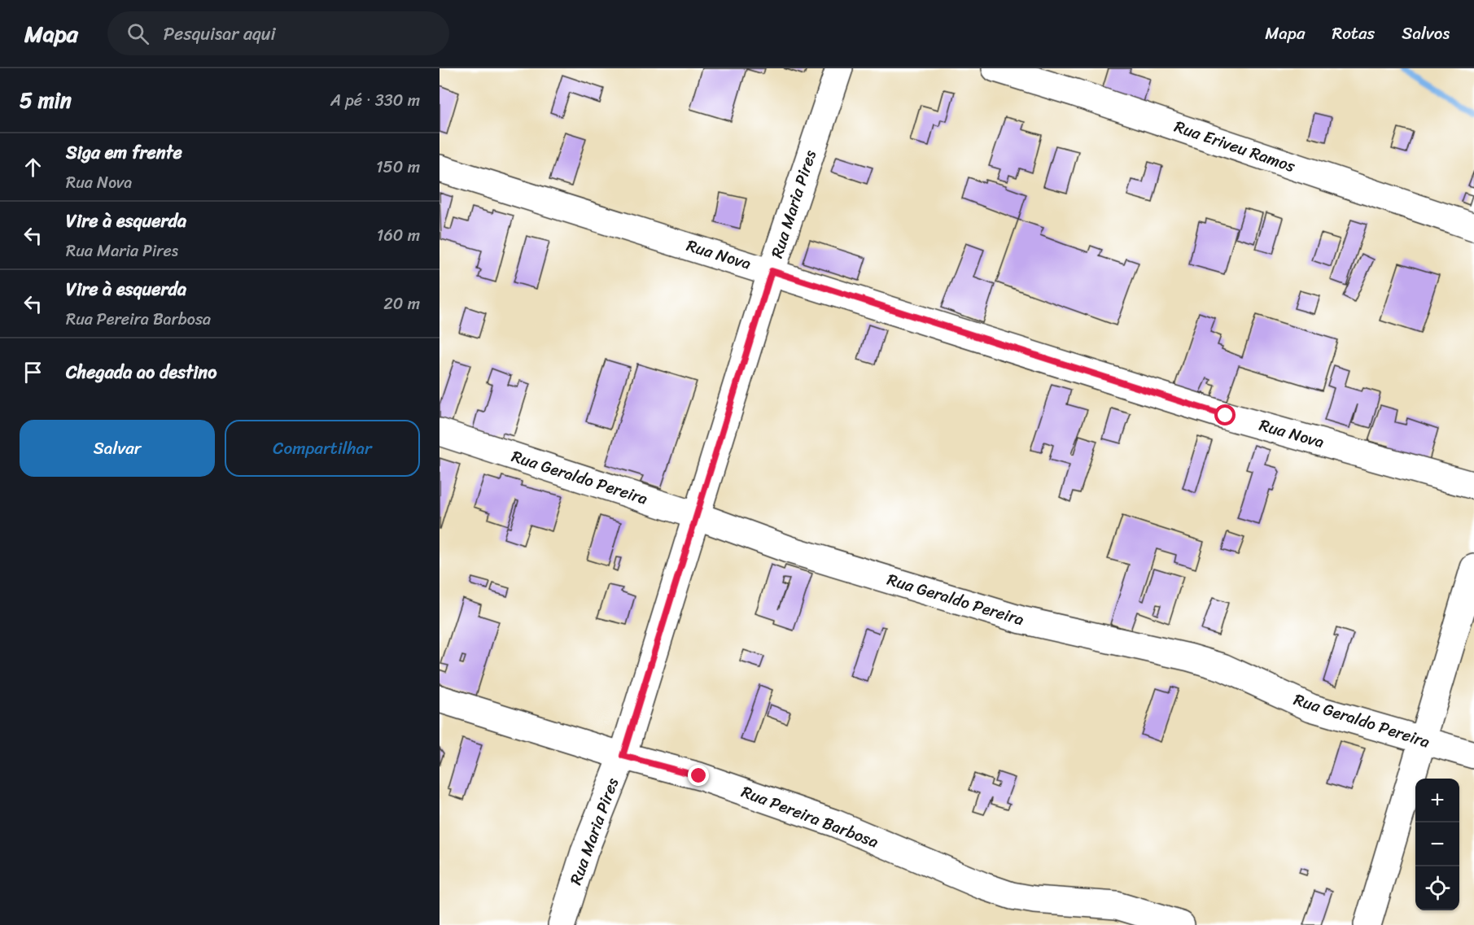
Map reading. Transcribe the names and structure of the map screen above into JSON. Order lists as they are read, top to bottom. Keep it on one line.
{"streets":{"street":["Rua Eriveu Ramos","Rua Maria Pires","Rua Nova","Rua Geraldo Pereira","Rua Pereira Barbosa"]},"crossings":[["Rua Maria Pires","Rua Nova"],["Rua Maria Pires","Rua Geraldo Pereira"],["Rua Maria Pires","Rua Pereira Barbosa"]],"page":{"header":"Mapa","search":"Pesquisar aqui","nav":["Mapa","Rotas","Salvos"],"heading":["5 min","A pé · 330 m"],"list":[["Siga em frente","Rua Nova","150 m"],["Vire à esquerda","Rua Maria Pires","160 m"],["Vire à esquerda","Rua Pereira Barbosa","20 m"],"Chegada ao destino"],"buttons":["Salvar","Compartilhar"],"map_buttons":["+","−"]}}
